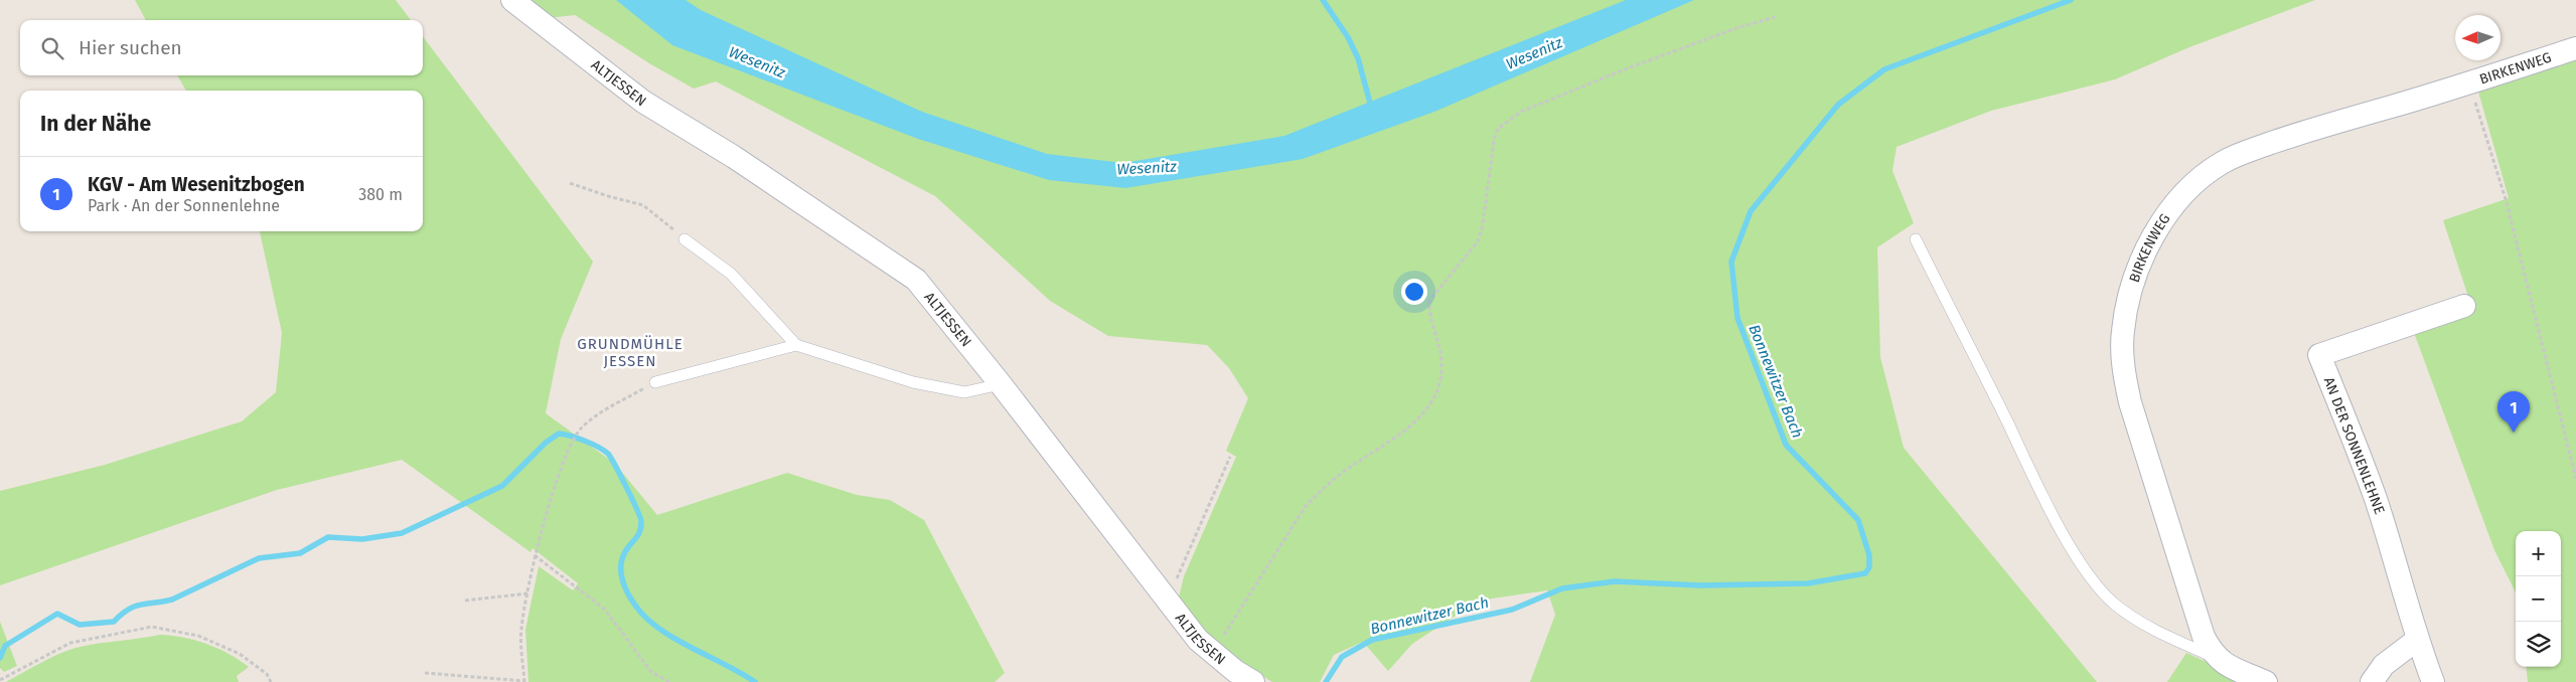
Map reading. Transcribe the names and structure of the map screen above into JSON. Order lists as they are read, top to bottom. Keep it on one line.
{"streets":{"street":["BIRKENWEG","ALTJESSEN","AN DER SONNENLEHNE"]},"districts":["GRUNDMÜHLE JESSEN"],"water":["Wesenitz","Bonnewitzer Bach"],"north":"left","page":{"search":"Hier suchen","heading":"In der Nähe","list":[{"mark":"1","name":"KGV - Am Wesenitzbogen","note":"Park · An der Sonnenlehne","value":"380 m"}],"pins":"1","map_buttons":["+","−"]}}
